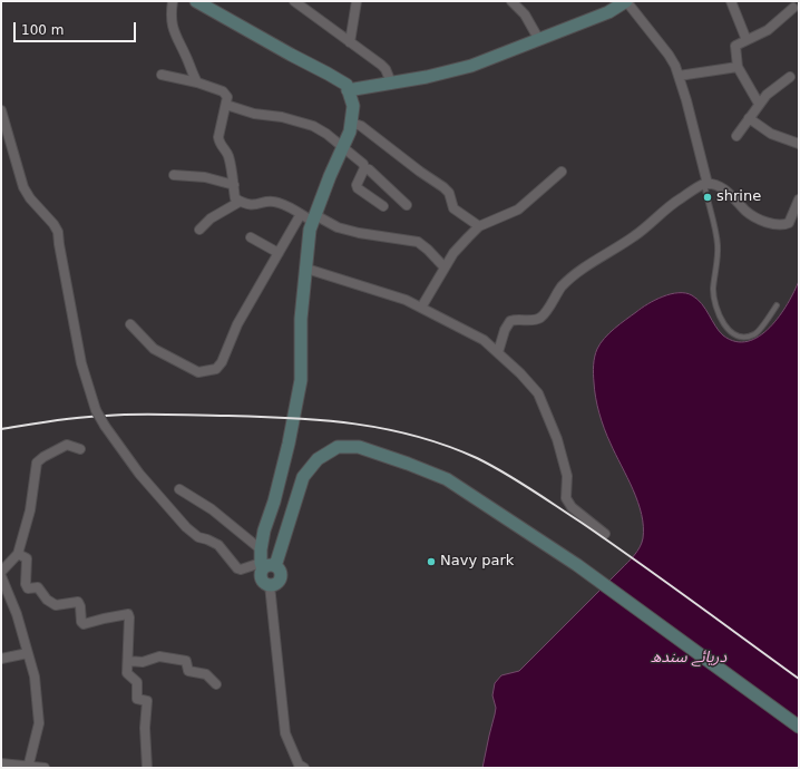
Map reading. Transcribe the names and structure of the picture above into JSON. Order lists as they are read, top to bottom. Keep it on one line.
{"water":["دریائے سندھ"],"places":["shrine","Navy park"],"scale_bar":"100 m"}
